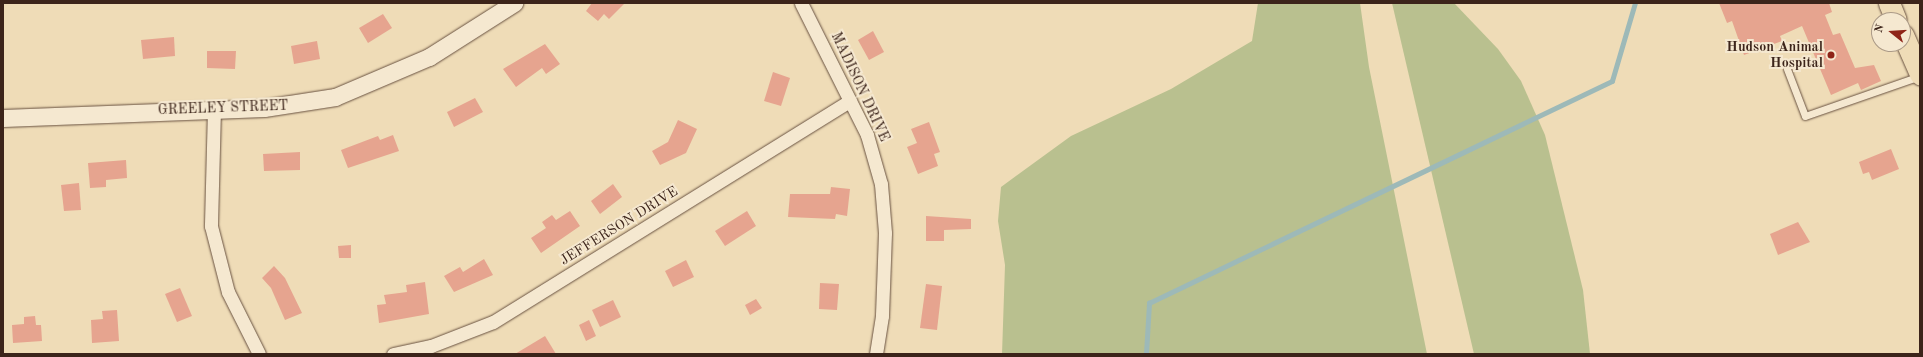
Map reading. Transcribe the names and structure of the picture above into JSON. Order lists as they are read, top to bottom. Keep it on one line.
{"streets":{"street":["MADISON DRIVE","GREELEY STREET","JEFFERSON DRIVE"]},"crossings":[["MADISON DRIVE","JEFFERSON DRIVE"]],"places":["Hudson Animal Hospital"],"north":"left"}
